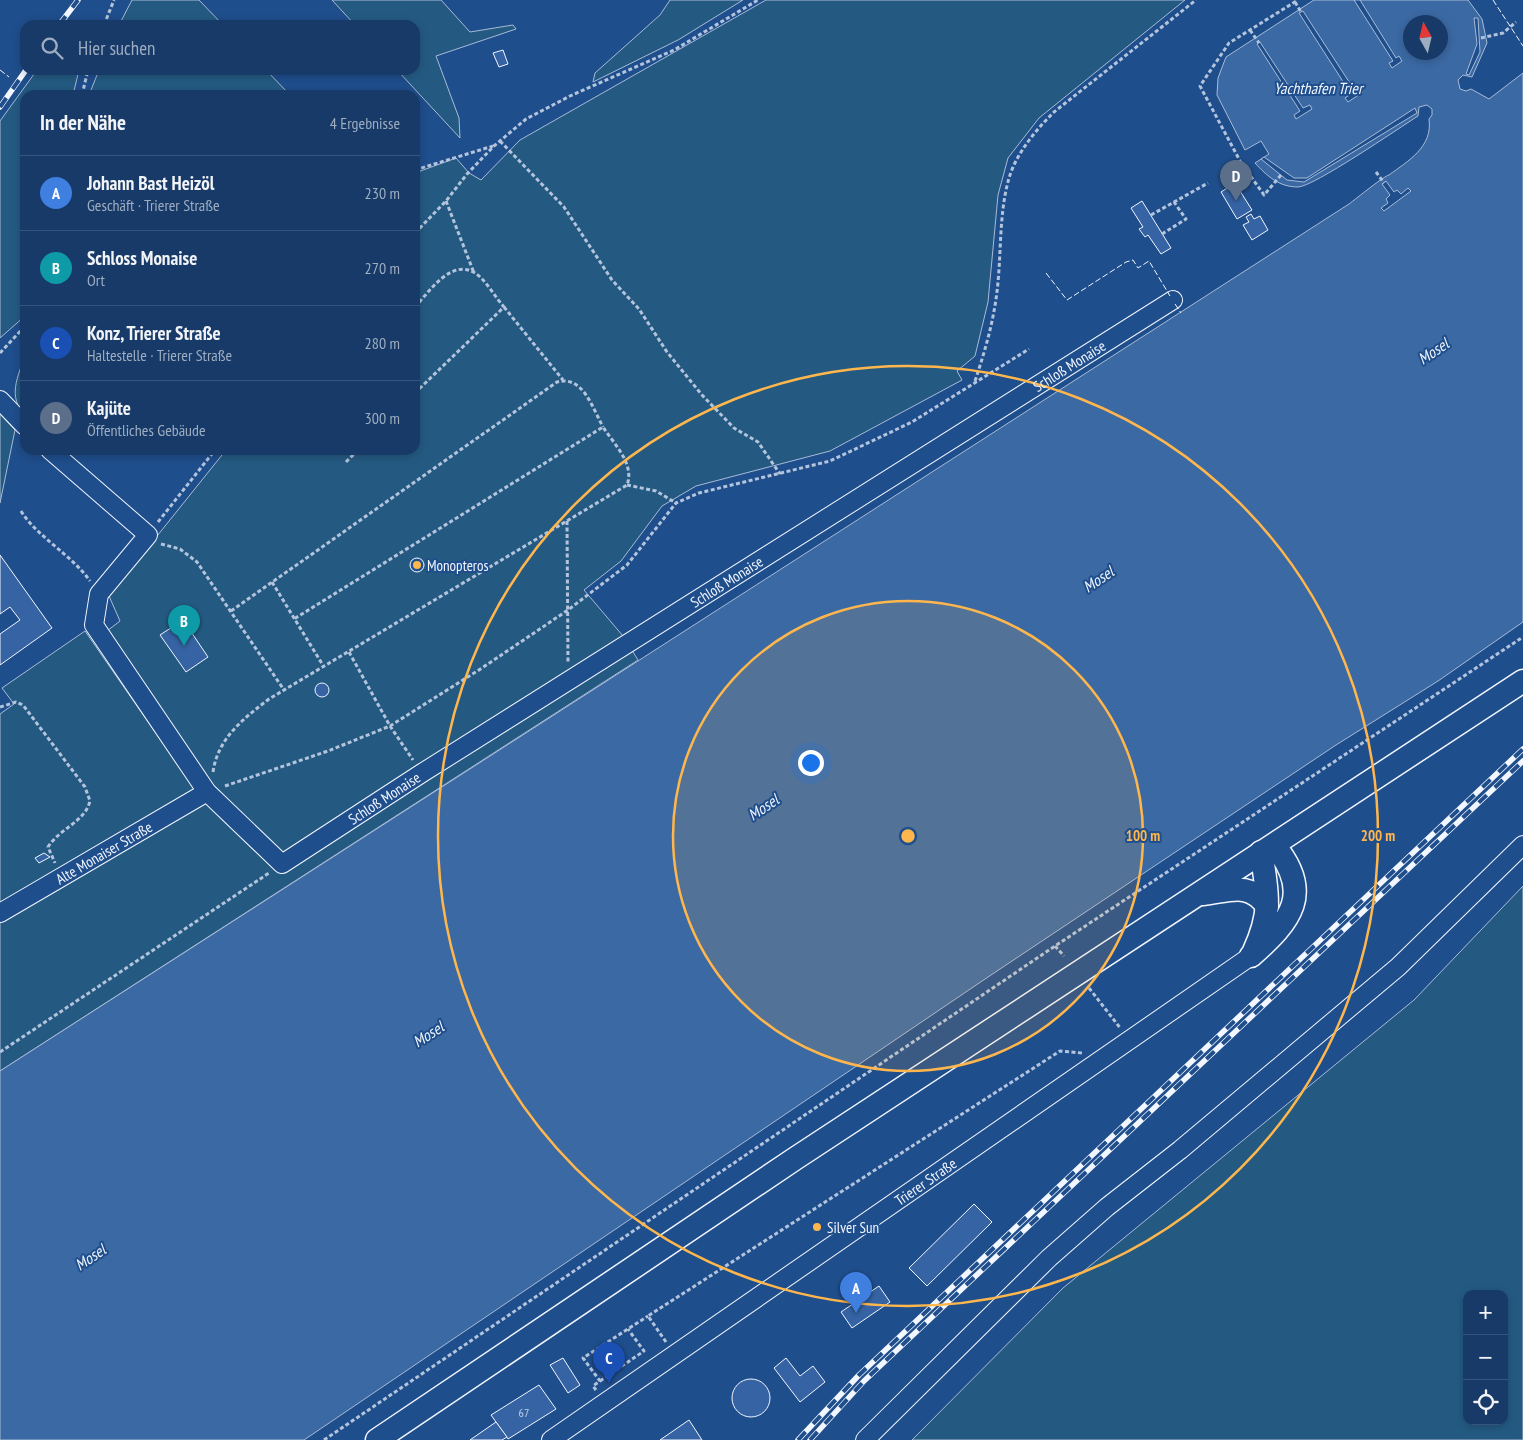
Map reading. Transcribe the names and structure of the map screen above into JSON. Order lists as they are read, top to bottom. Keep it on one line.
{"streets":{"street":["Schloß Monaise","Alte Monaiser Straße","Trierer Straße"]},"water":["Yachthafen Trier","Mosel"],"places":["Monopteros","Silver Sun"],"house_numbers":["67"],"north":"top","page":{"search":"Hier suchen","heading":["In der Nähe","4 Ergebnisse"],"list":[{"mark":"A","name":"Johann Bast Heizöl","note":"Geschäft · Trierer Straße","value":"230 m"},{"mark":"B","name":"Schloss Monaise","note":"Ort","value":"270 m"},{"mark":"C","name":"Konz, Trierer Straße","note":"Haltestelle · Trierer Straße","value":"280 m"},{"mark":"D","name":"Kajüte","note":"Öffentliches Gebäude","value":"300 m"}],"pins":["D","B","A","C"],"map_buttons":["+","−"]},"rings":["100 m","200 m"]}
